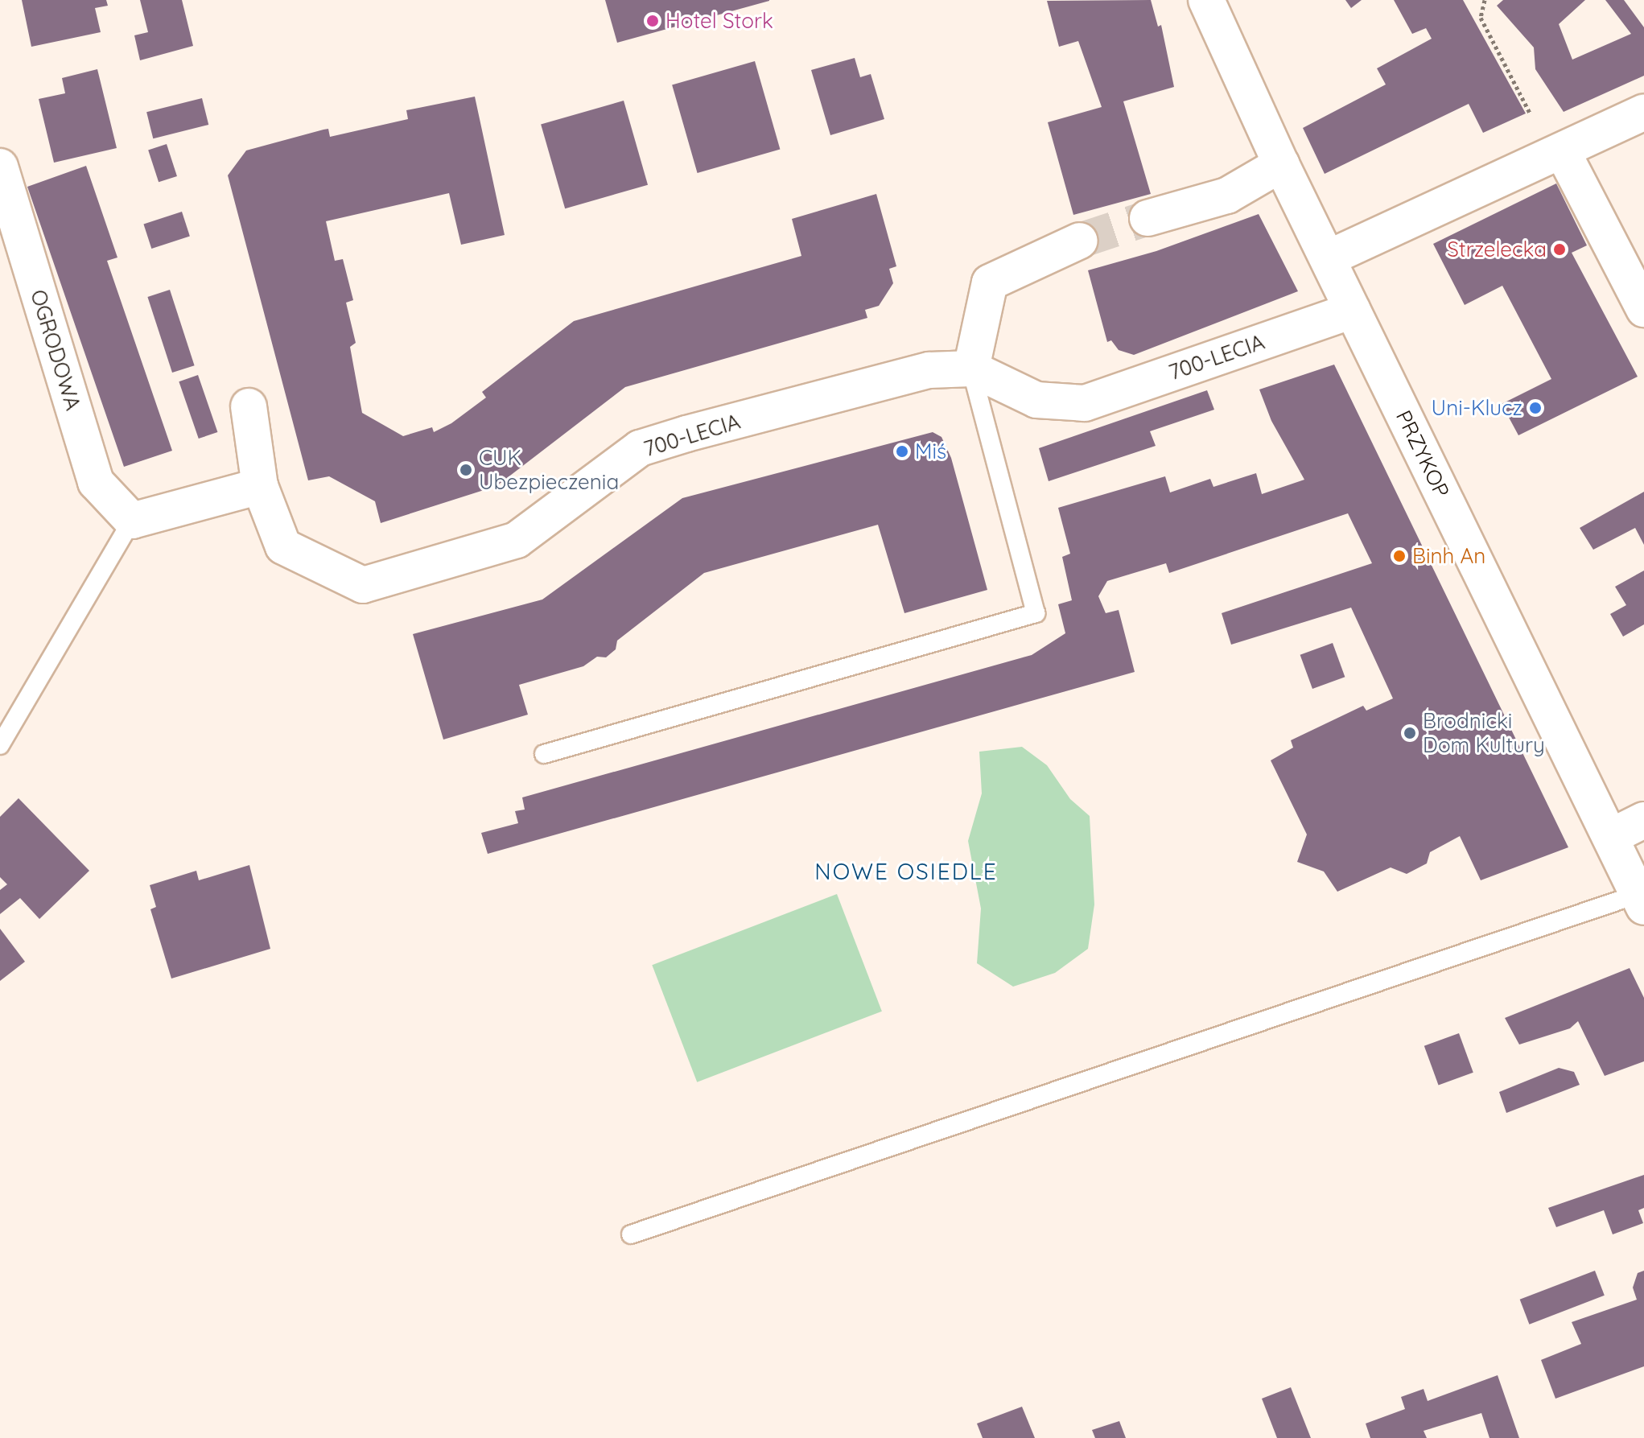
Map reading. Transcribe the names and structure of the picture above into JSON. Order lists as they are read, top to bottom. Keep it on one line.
{"streets":{"street":["OGRODOWA","700-LECIA","PRZYKOP"]},"crossings":[["700-LECIA","PRZYKOP"]],"districts":["NOWE OSIEDLE"],"places":["Hotel Stork","Strzelecka","Uni-Klucz","Miś","CUK Ubezpieczenia","Binh An","Brodnicki Dom Kultury"]}
